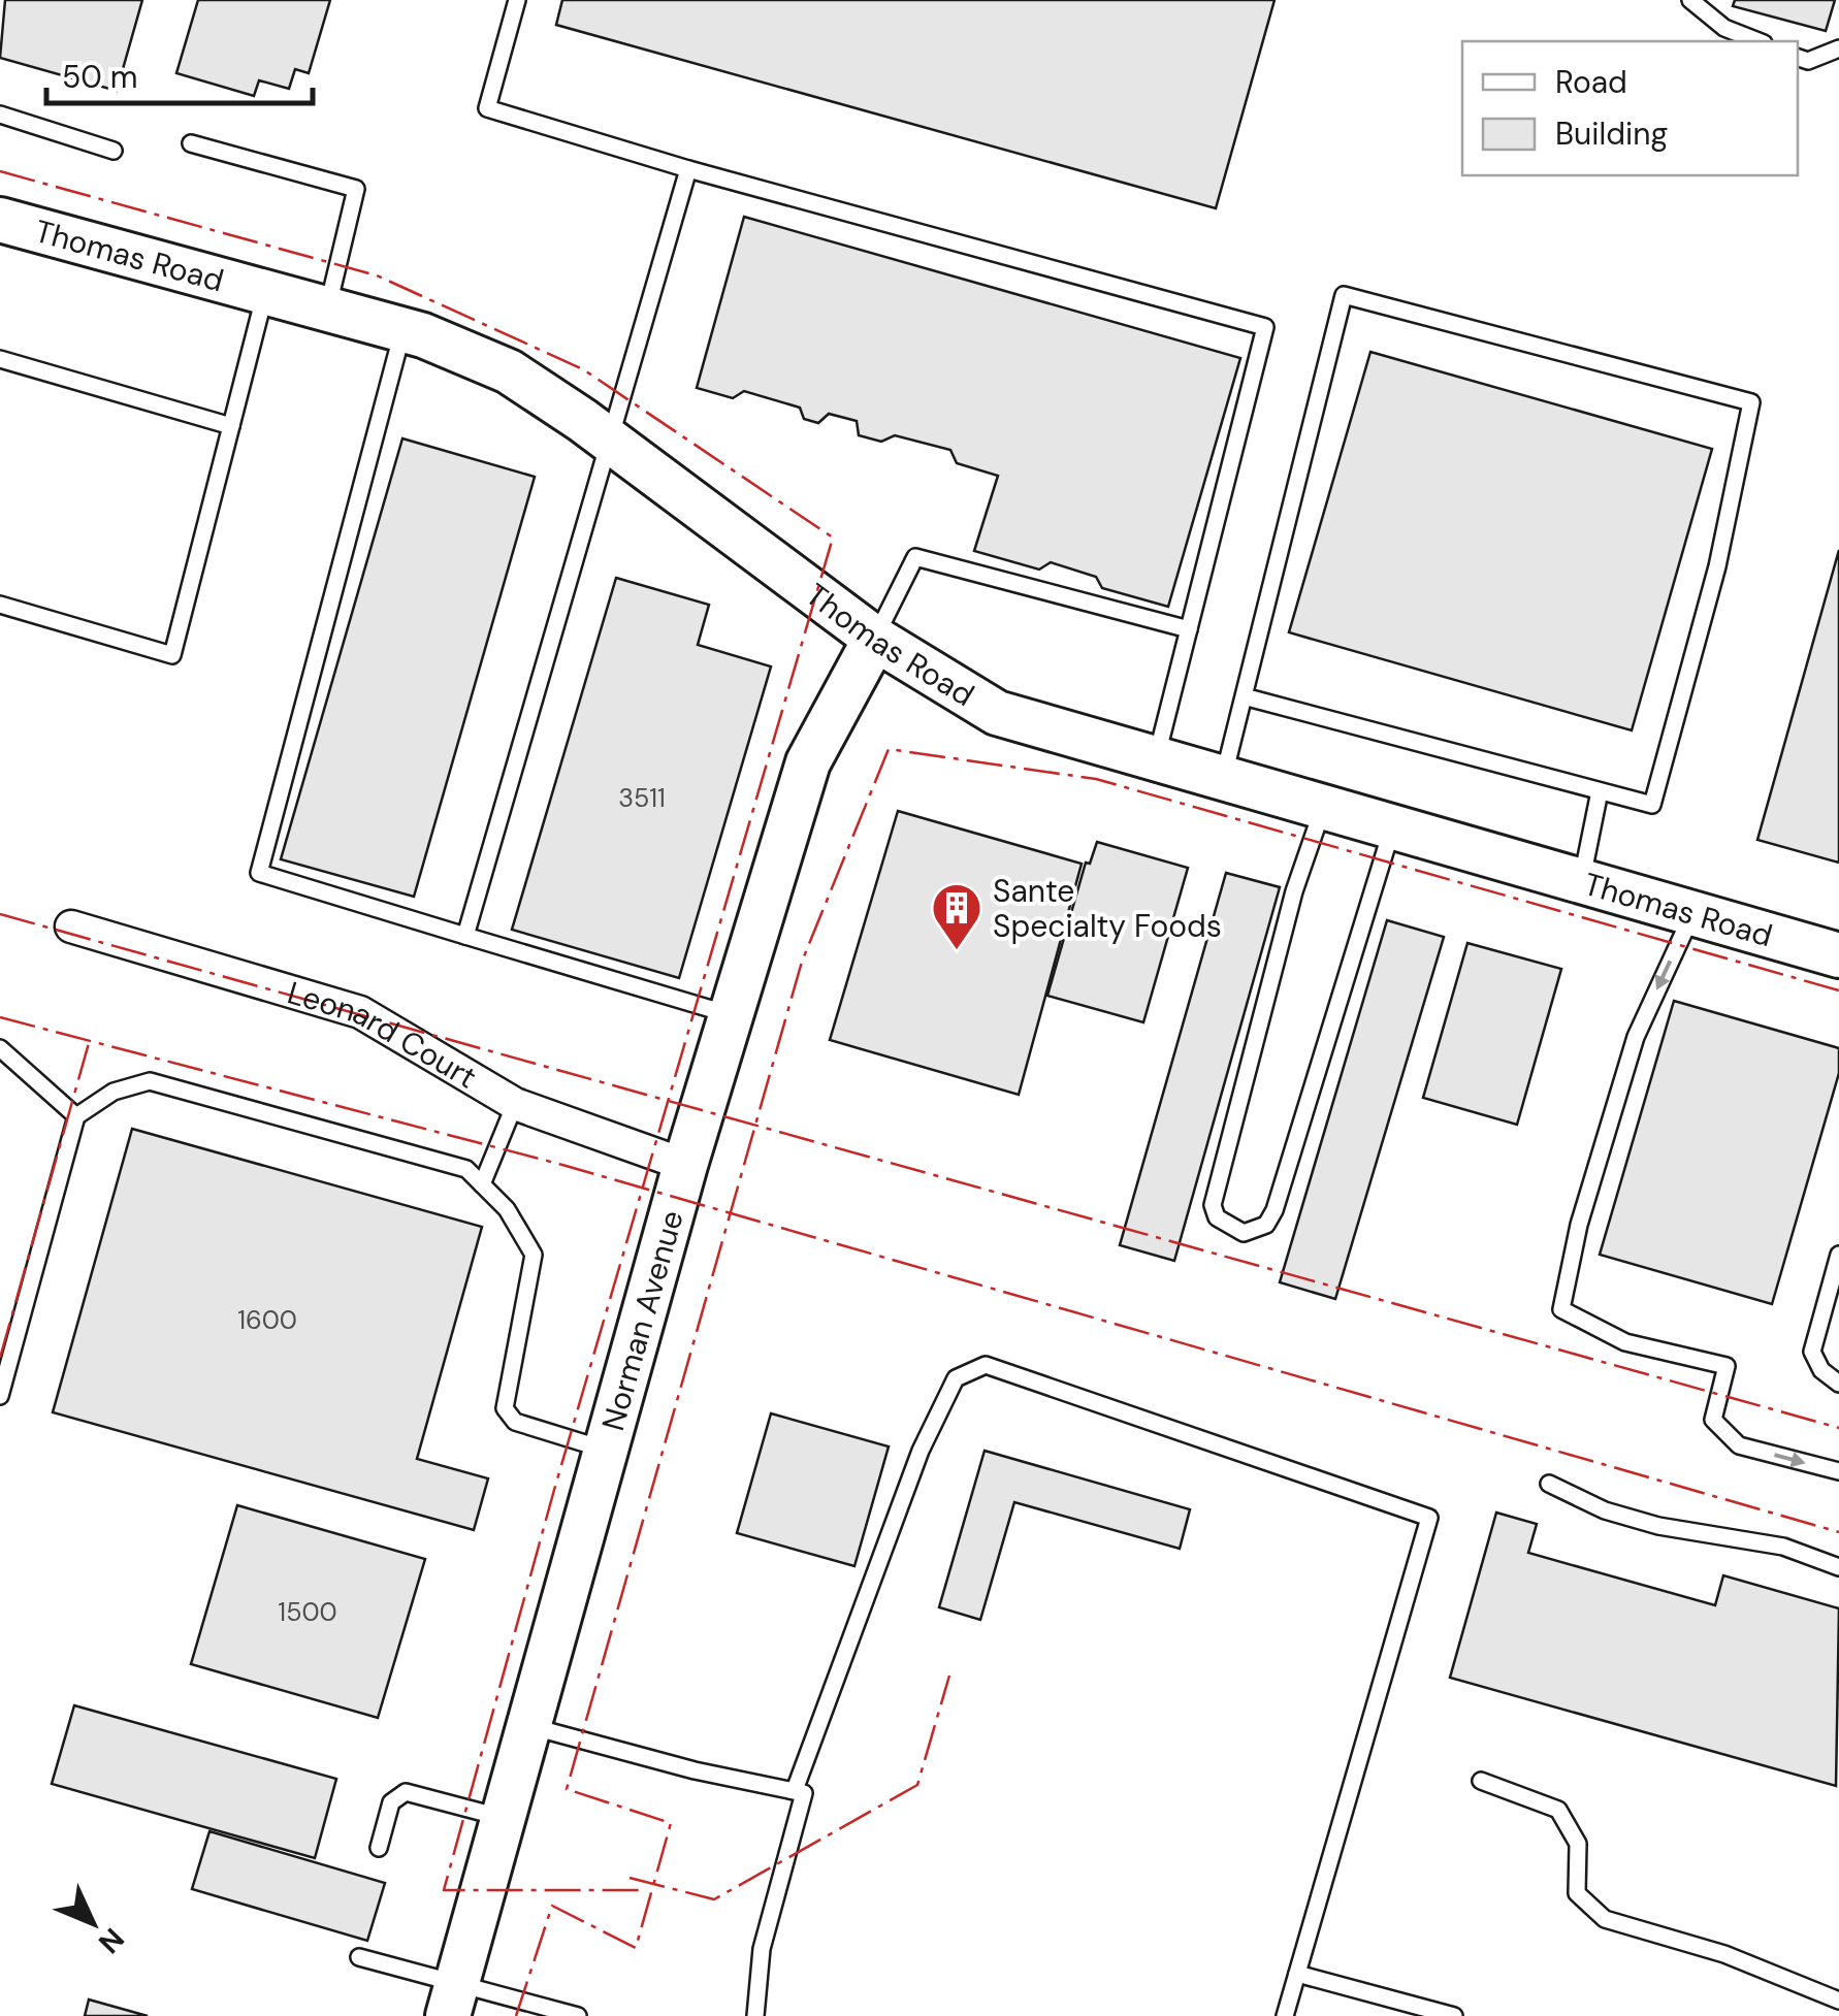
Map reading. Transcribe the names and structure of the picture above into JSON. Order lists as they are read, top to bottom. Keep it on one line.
{"streets":{"street":["Thomas Road","Leonard Court","Norman Avenue"]},"crossings":[["Thomas Road","Norman Avenue"],["Leonard Court","Norman Avenue"]],"places":{"building":["Sante Specialty Foods"]},"house_numbers":["3511","1600","1500"],"legend":["Road","Building"],"scale_bar":"50 m","north":"bottom right"}
